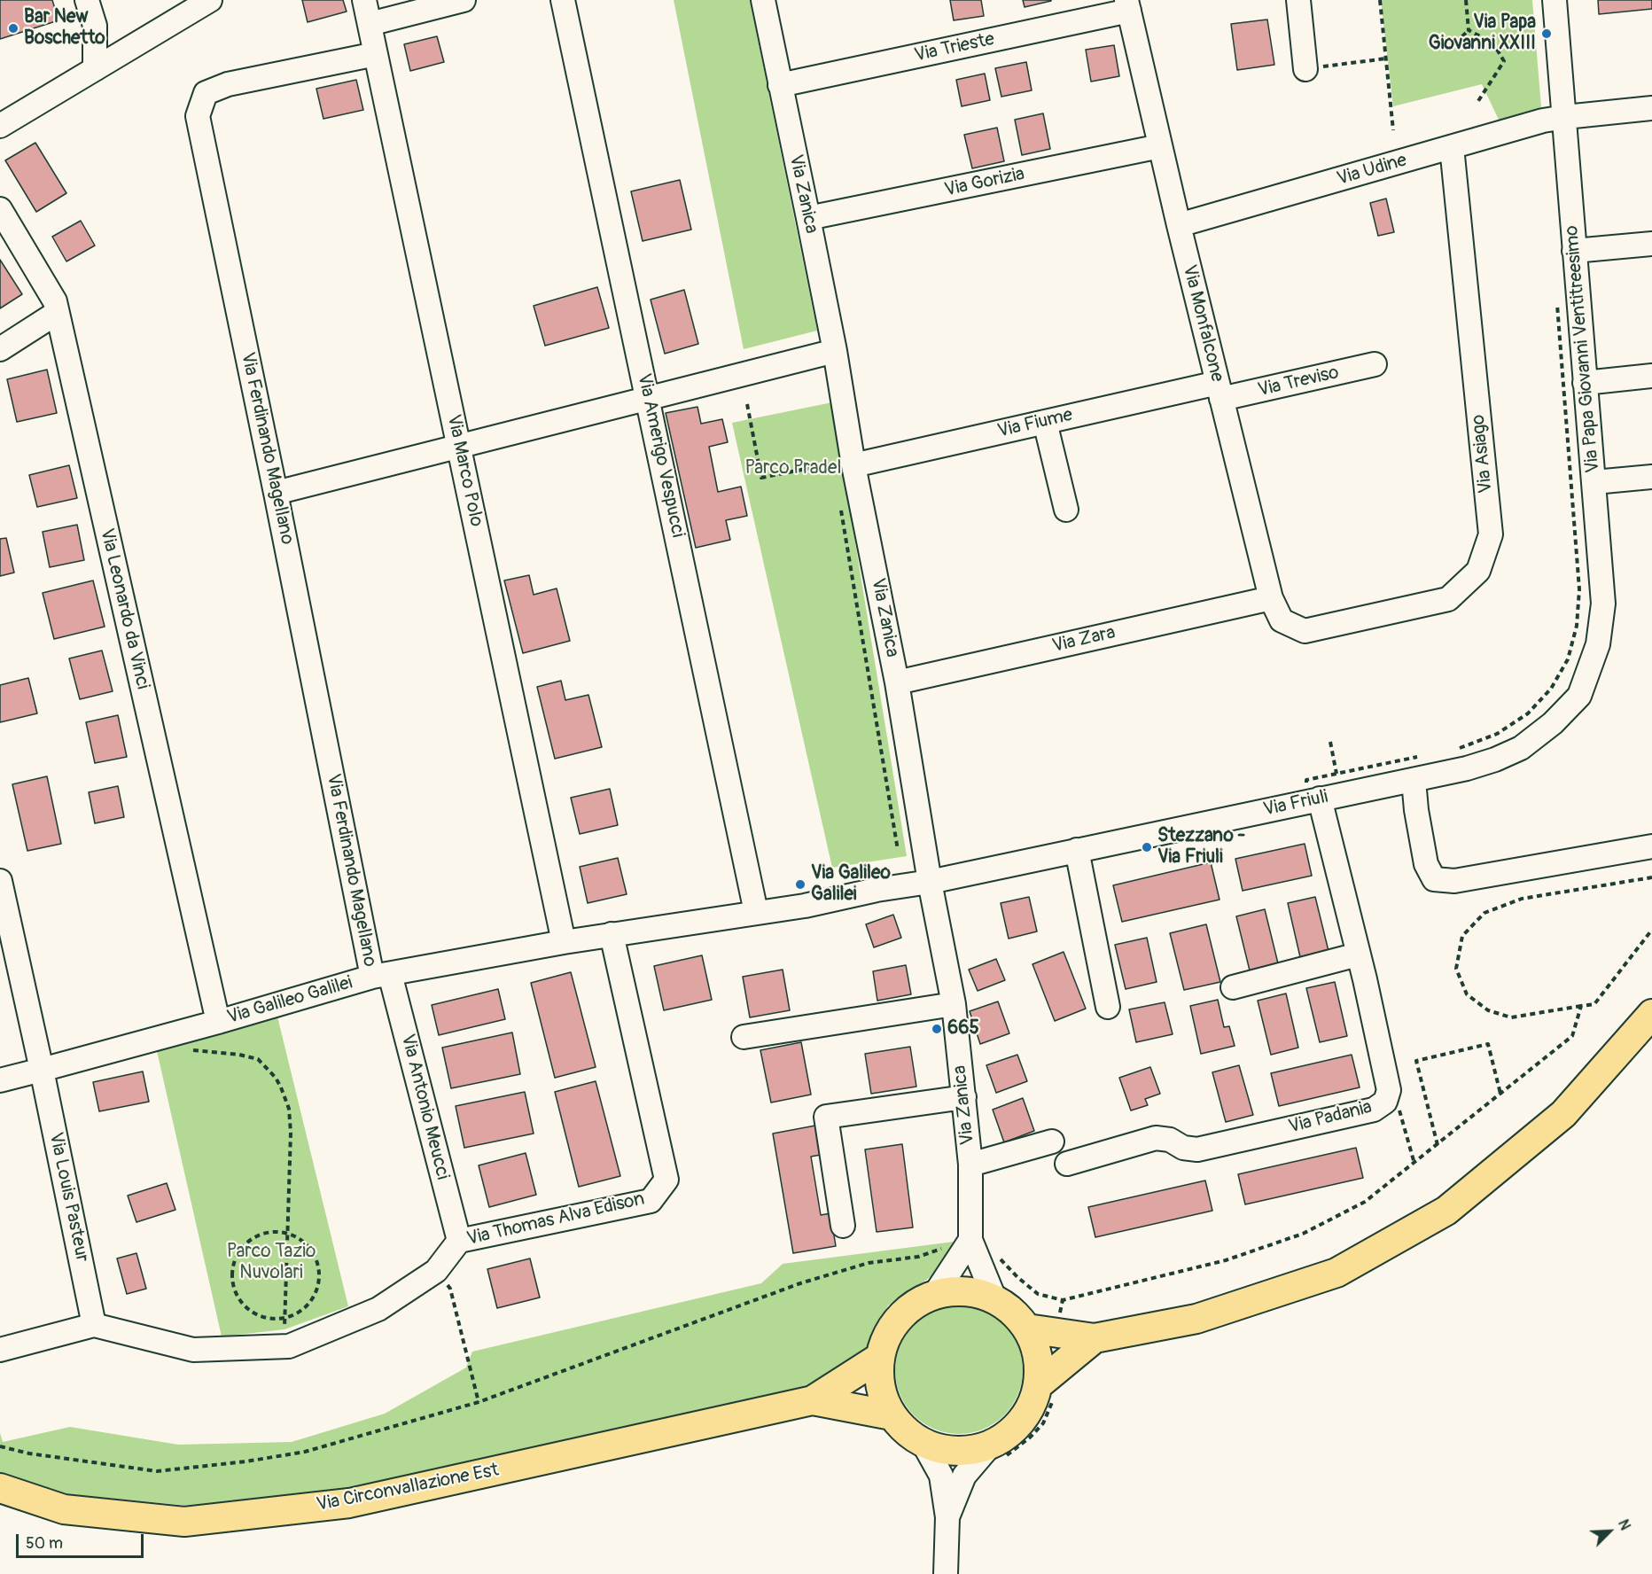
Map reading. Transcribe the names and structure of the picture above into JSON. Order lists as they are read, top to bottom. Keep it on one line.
{"streets":{"main road":["Via Circonvallazione Est"],"street":["Via Trieste","Via Udine","Via Gorizia","Via Zanica","Via Monfalcone","Via Papa Giovanni Ventitreesimo","Via Treviso","Via Fiume","Via Ferdinando Magellano","Via Asiago","Via Amerigo Vespucci","Via Marco Polo","Via Leonardo da Vinci","Via Zara","Via Friuli","Via Galileo Galilei","Via Antonio Meucci","Via Padania","Via Louis Pasteur","Via Thomas Alva Edison"]},"crossings":[["Via Trieste","Via Zanica"],["Via Trieste","Via Monfalcone"],["Via Udine","Via Monfalcone"],["Via Udine","Via Papa Giovanni Ventitreesimo"],["Via Udine","Via Asiago"],["Via Gorizia","Via Zanica"],["Via Gorizia","Via Monfalcone"],["Via Zanica","Via Fiume"],["Via Zanica","Via Zara"],["Via Zanica","Via Friuli"],["Via Zanica","Via Galileo Galilei"],["Via Zanica","Via Circonvallazione Est"],["Via Monfalcone","Via Treviso"],["Via Monfalcone","Via Fiume"],["Via Monfalcone","Via Asiago"],["Via Monfalcone","Via Zara"],["Via Papa Giovanni Ventitreesimo","Via Friuli"],["Via Treviso","Via Fiume"],["Via Ferdinando Magellano","Via Marco Polo"],["Via Ferdinando Magellano","Via Galileo Galilei"],["Via Ferdinando Magellano","Via Antonio Meucci"],["Via Amerigo Vespucci","Via Galileo Galilei"],["Via Marco Polo","Via Galileo Galilei"],["Via Leonardo da Vinci","Via Galileo Galilei"],["Via Friuli","Via Galileo Galilei"],["Via Friuli","Via Padania"],["Via Galileo Galilei","Via Antonio Meucci"],["Via Galileo Galilei","Via Louis Pasteur"],["Via Galileo Galilei","Via Thomas Alva Edison"],["Via Antonio Meucci","Via Thomas Alva Edison"],["Via Louis Pasteur","Via Thomas Alva Edison"]],"parks":["Parco Pradel","Parco Tazio Nuvolari"],"places":["Bar New Boschetto","Via Papa Giovanni XXIII","Stezzano - Via Friuli","Via Galileo Galilei","665"],"scale_bar":"50 m","north":"top right"}
